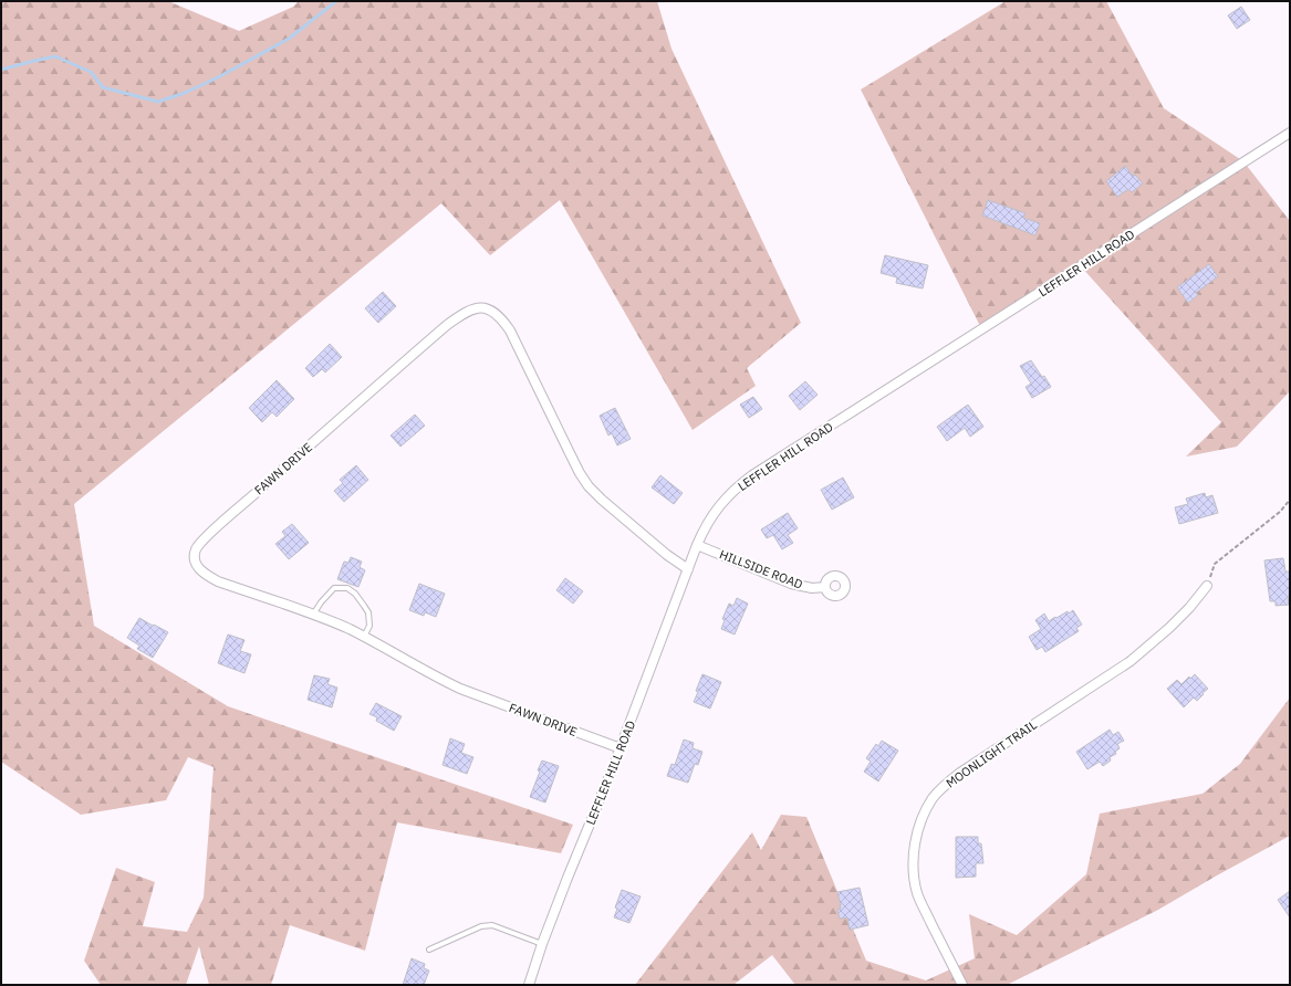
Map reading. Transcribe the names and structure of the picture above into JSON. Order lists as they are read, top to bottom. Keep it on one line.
{"streets":{"street":["LEFFLER HILL ROAD","FAWN DRIVE","HILLSIDE ROAD","MOONLIGHT TRAIL"]},"crossings":[["LEFFLER HILL ROAD","FAWN DRIVE"],["LEFFLER HILL ROAD","HILLSIDE ROAD"]]}
